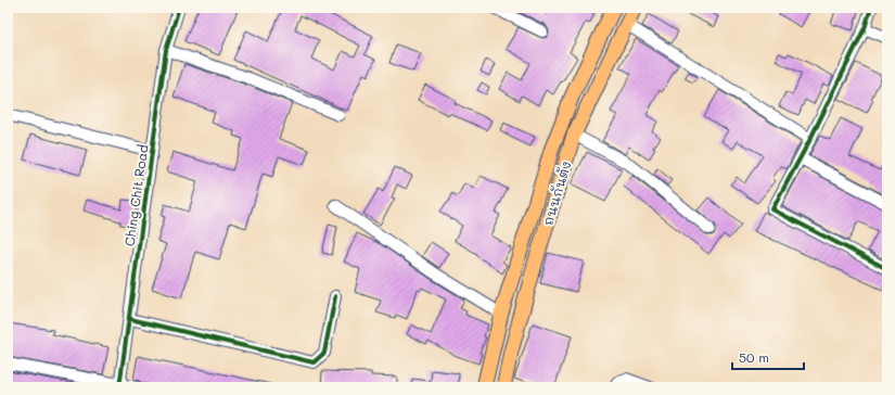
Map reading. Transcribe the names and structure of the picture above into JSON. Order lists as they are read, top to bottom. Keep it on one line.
{"streets":{"main road":["ถนนกันตัง"],"street":["Ching Chit Road"]},"scale_bar":"50 m"}
